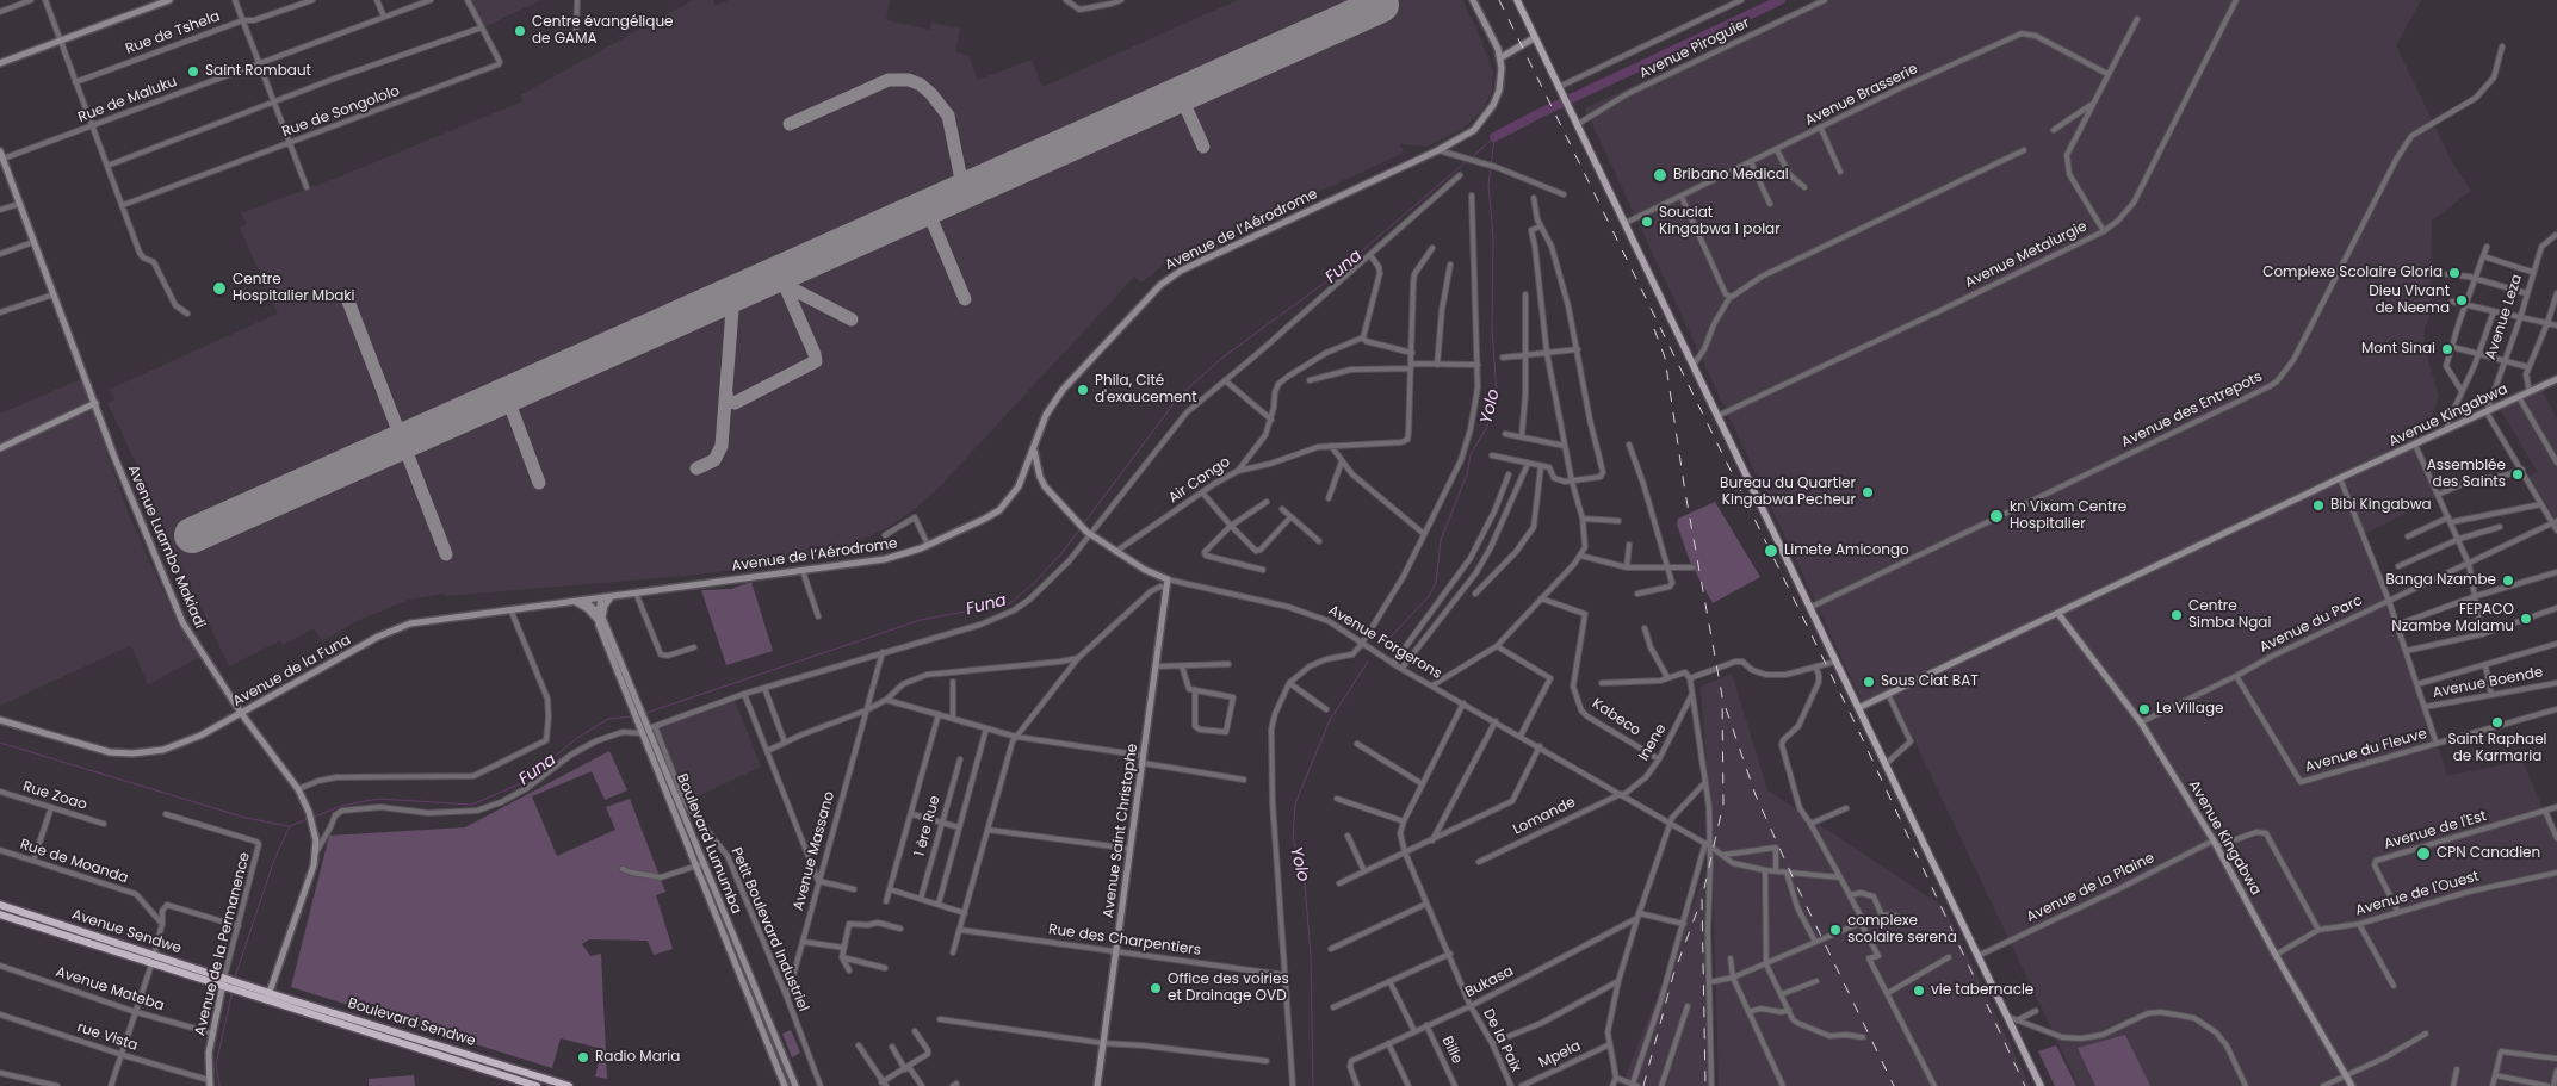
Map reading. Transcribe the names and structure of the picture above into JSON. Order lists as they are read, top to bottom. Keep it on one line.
{"streets":{"highway":["Avenue Sendwe","Boulevard Sendwe"],"main road":["Avenue de l’Aérodrome","Avenue Kingabwa","Avenue Luambo Makiadi","Avenue Forgerons","Avenue de la Funa","Avenue Saint Christophe","Boulevard Lumumba","Avenue de la Permanence"],"street":["Rue de Tshela","Avenue Piroguier","Avenue Brasserie","Rue de Maluku","Rue de Songololo","Avenue Metalurgie","Avenue Leza","Avenue des Entrepots","Air Congo","Avenue du Parc","Avenue Boende","Kabeco","Inene","Avenue du Fleuve","Rue Zoao","Lomande","1 ère Rue","Avenue de l'Est","Avenue Massano","Rue de Moanda","Avenue de la Plaine","Avenue de l'Ouest","Petit Boulevard Industriel","Rue des Charpentiers","Bukasa","Avenue Mateba","rue Vista","De la Paix","Bille","Mpela"]},"crossings":[["Rue de Maluku","Avenue Luambo Makiadi"],["Avenue de l’Aérodrome","Avenue Forgerons"],["Avenue de l’Aérodrome","Avenue de la Funa"],["Avenue de l’Aérodrome","Boulevard Lumumba"],["Avenue Leza","Avenue Kingabwa"],["Avenue Kingabwa","Avenue du Parc"],["Avenue Kingabwa","Avenue de la Plaine"],["Avenue Kingabwa","Avenue de l'Ouest"],["Air Congo","Avenue Forgerons"],["Avenue Luambo Makiadi","Avenue de la Funa"],["Avenue Luambo Makiadi","Boulevard Sendwe"],["Avenue du Parc","Avenue du Fleuve"],["Avenue Forgerons","Inene"],["Avenue Forgerons","Lomande"],["Avenue Forgerons","Avenue Saint Christophe"],["Avenue de la Funa","Boulevard Lumumba"],["Kabeco","Inene"],["Inene","Lomande"],["Avenue Saint Christophe","Rue des Charpentiers"],["Avenue de l'Est","Avenue de l'Ouest"],["Boulevard Lumumba","Petit Boulevard Industriel"],["Avenue Massano","Petit Boulevard Industriel"],["Avenue de la Plaine","Avenue de l'Ouest"],["Avenue Sendwe","Avenue de la Permanence"],["Avenue Sendwe","Boulevard Sendwe"],["Avenue de la Permanence","Avenue Mateba"],["Avenue de la Permanence","rue Vista"],["Bukasa","De la Paix"],["Bukasa","Bille"]],"water":["Funa","Yolo"],"places":["Centre évangélique de GAMA","Saint Rombaut","Bribano Medical","Souciat Kingabwa 1 polar","Complexe Scolaire Gloria","Centre Hospitalier Mbaki","Dieu Vivant de Neema","Mont Sinai","Phila, Cité d'exaucement","Assemblée des Saints","Bureau du Quartier Kingabwa Pecheur","Bibi Kingabwa","kn Vixam Centre Hospitalier","Limete Amicongo","Banga Nzambe","Centre Simba Ngai","FEPACO Nzambe Malamu","Sous Ciat BAT","Le Village","Saint Raphael de Karmaria","CPN Canadien","complexe scolaire serena","Office des voiries et Drainage OVD","vie tabernacle","Radio Maria"]}
